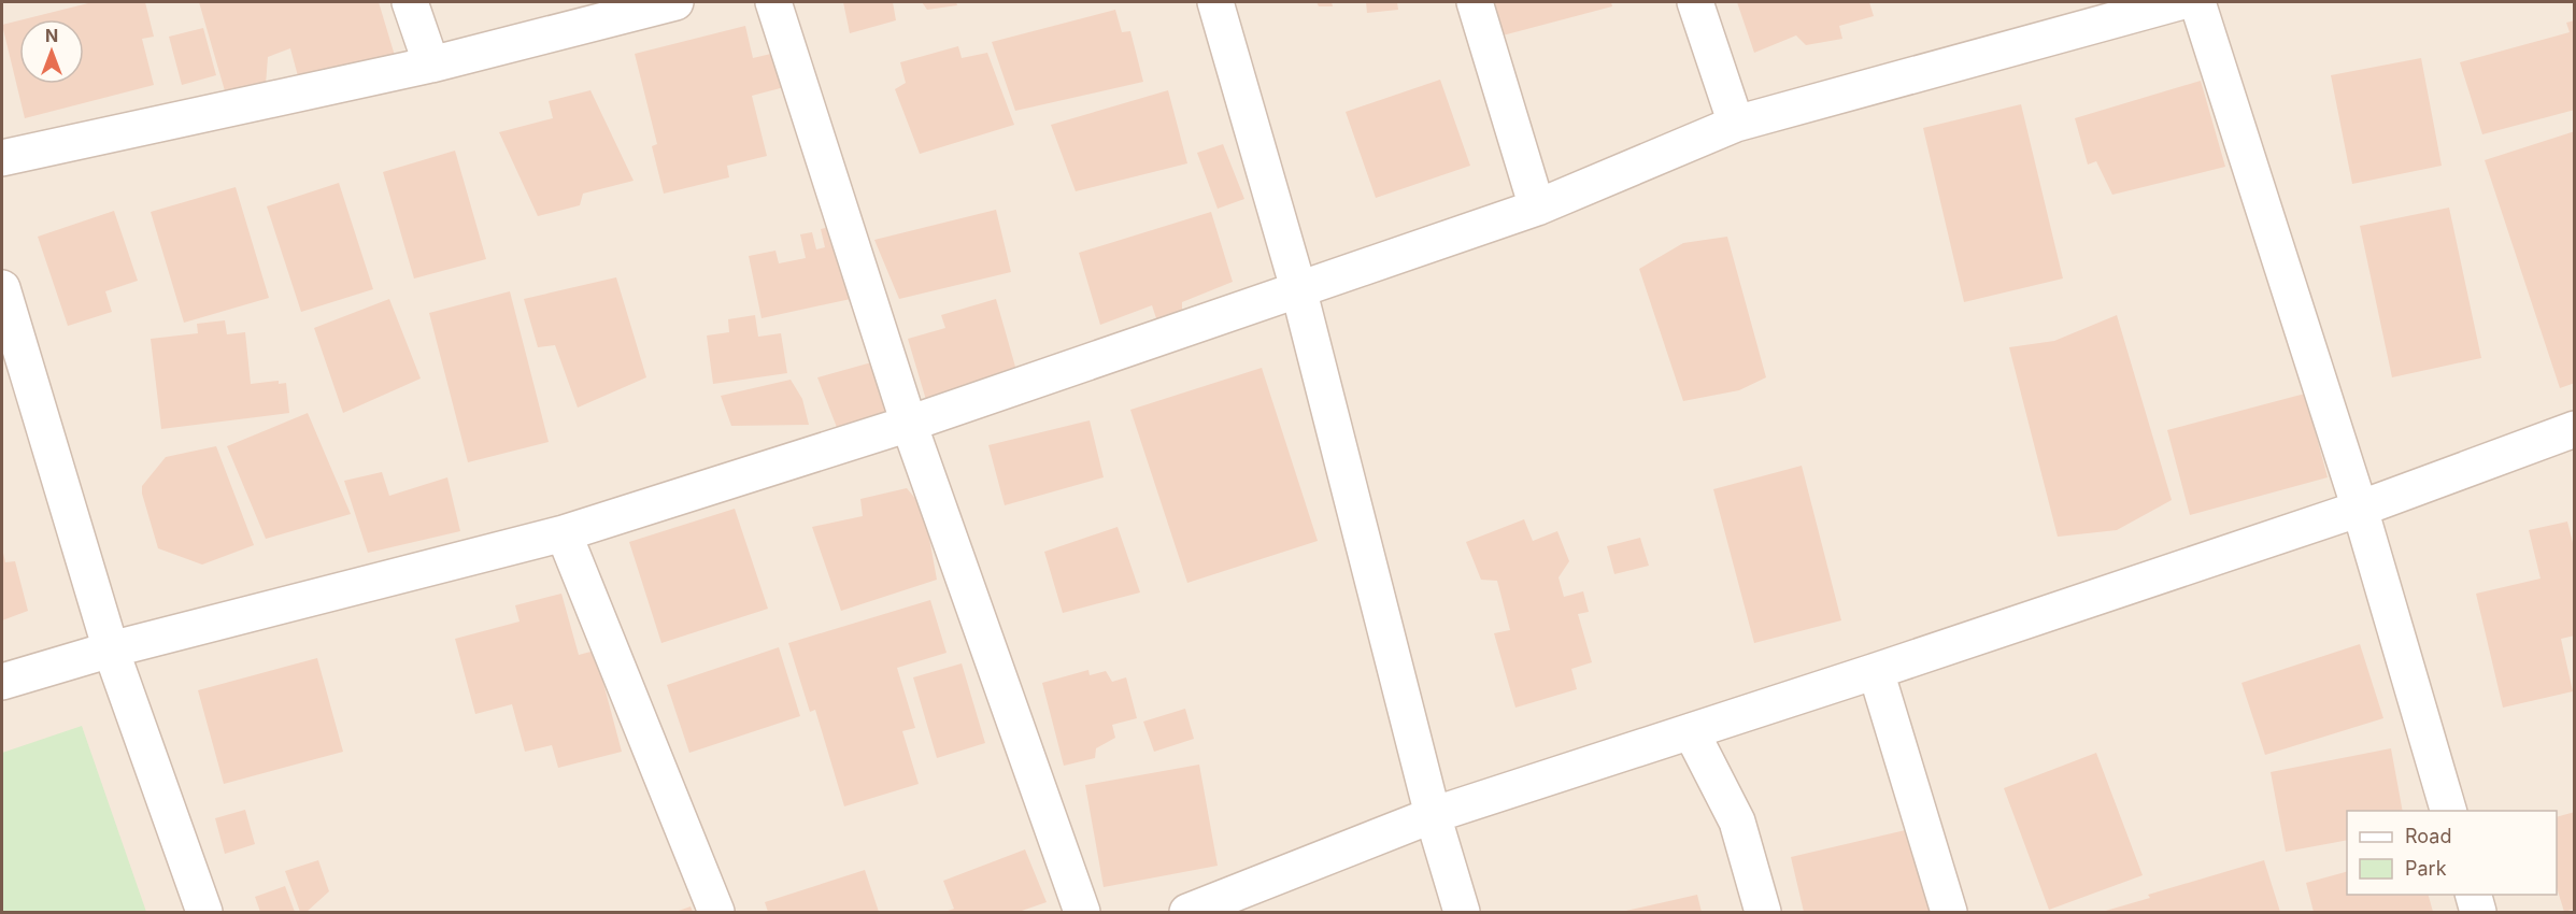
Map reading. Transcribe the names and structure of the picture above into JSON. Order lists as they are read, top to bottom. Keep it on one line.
{"legend":["Road","Park"],"north":"top"}
